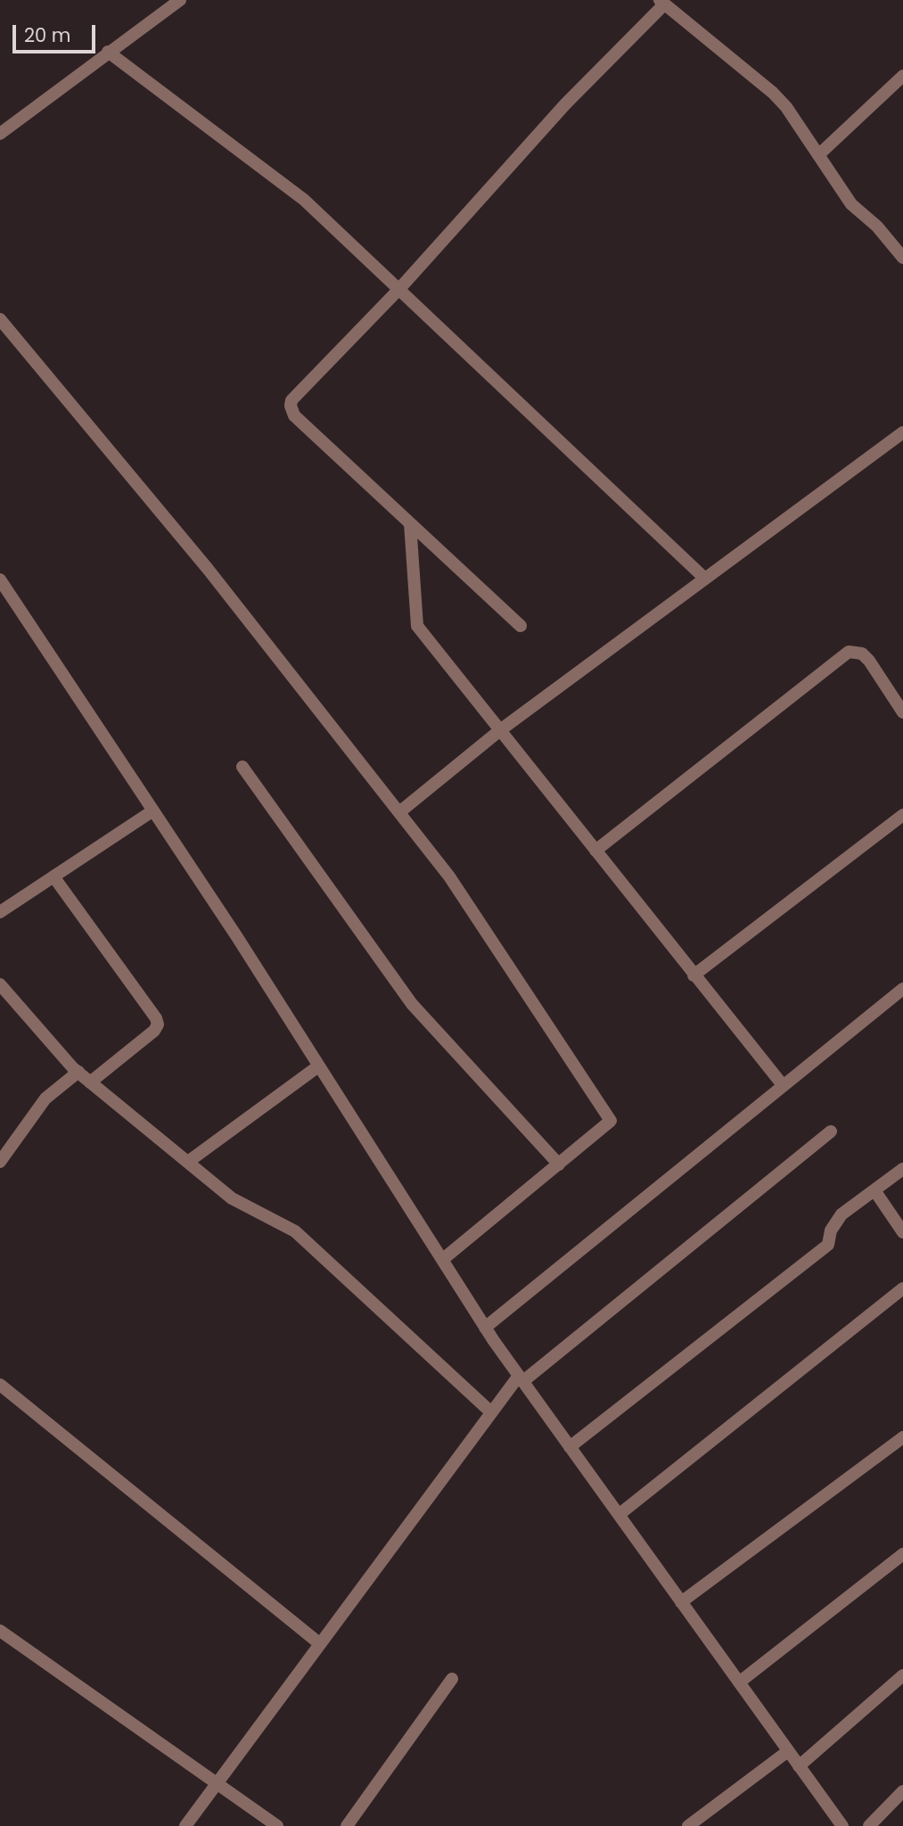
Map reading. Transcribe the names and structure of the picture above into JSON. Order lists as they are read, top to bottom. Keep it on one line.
{"scale_bar":"20 m"}
